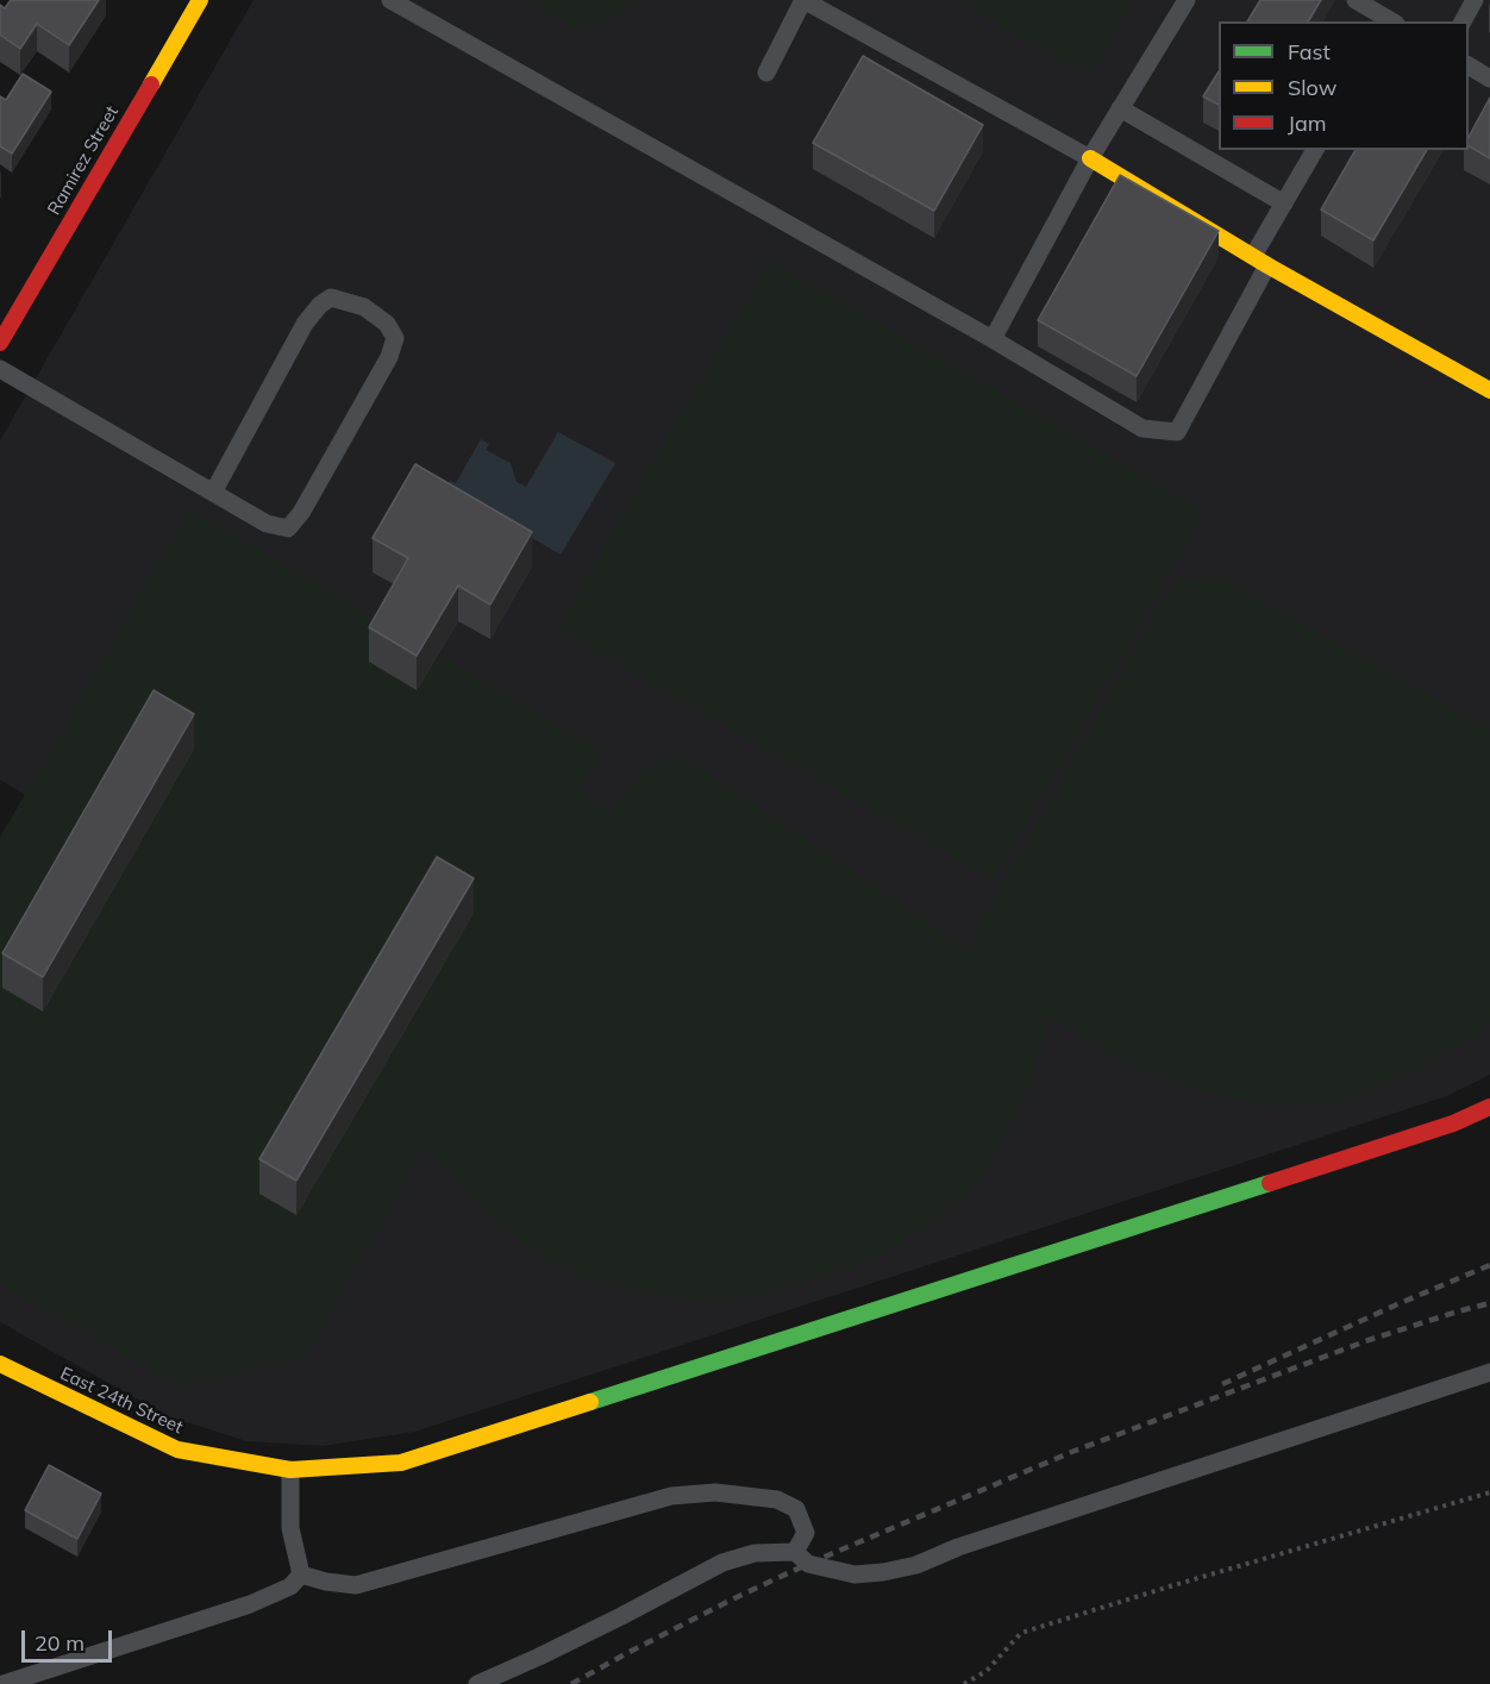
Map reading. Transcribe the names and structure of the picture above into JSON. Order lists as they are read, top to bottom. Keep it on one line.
{"streets":{"street":["Ramirez Street","East 24th Street"]},"legend":["Fast","Slow","Jam"],"scale_bar":"20 m"}
